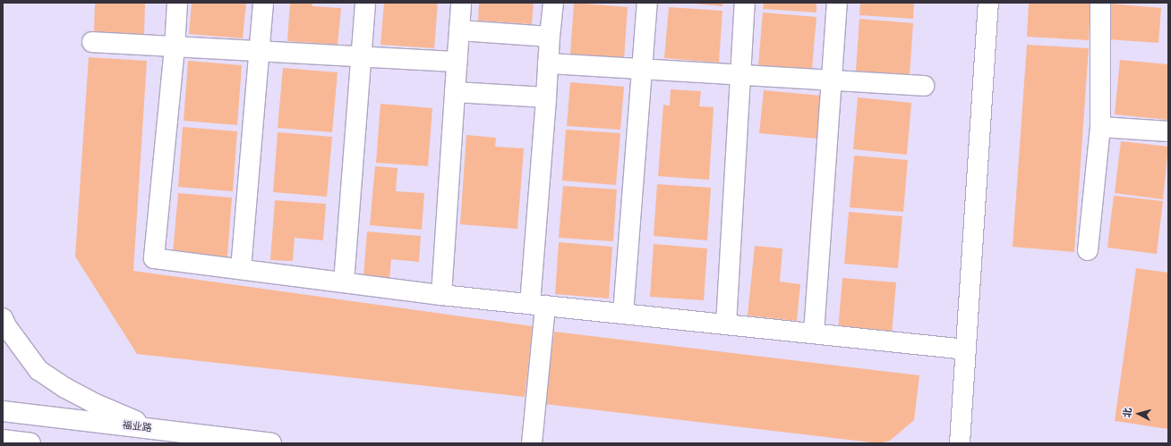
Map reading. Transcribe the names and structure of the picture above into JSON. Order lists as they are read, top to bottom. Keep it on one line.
{"streets":{"street":["福业路"]},"north":"left"}
